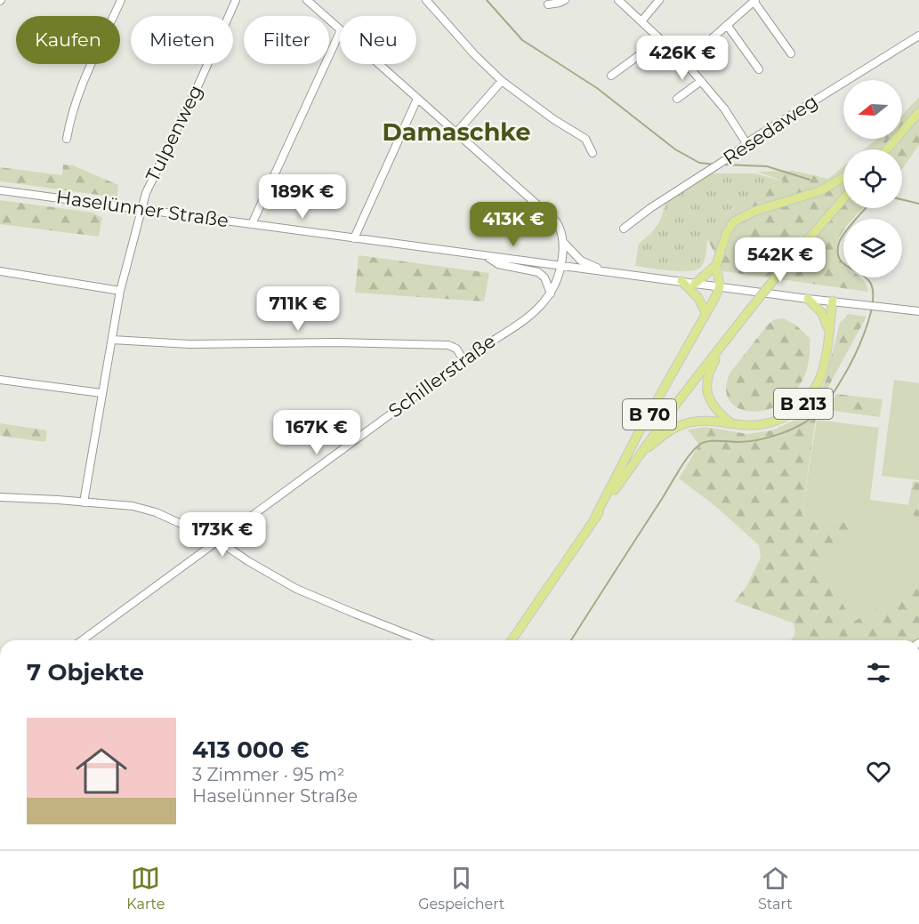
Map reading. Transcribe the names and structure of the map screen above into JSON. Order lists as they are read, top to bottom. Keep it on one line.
{"streets":{"main road":["B 213","B 70"],"street":["Resedaweg","Tulpenweg","Haselünner Straße","Schillerstraße"]},"crossings":[["Tulpenweg","Haselünner Straße"],["Haselünner Straße","Schillerstraße"],["Haselünner Straße","B 213"],["Haselünner Straße","B 70"]],"districts":["Damaschke"],"north":"left","page":{"chip":["Kaufen","Mieten","Filter","Neu"],"price":["426K €","189K €","413K €","542K €","711K €","167K €","173K €"],"heading":"7 Objekte","list":[{"name":"413 000 €","note":"3 Zimmer · 95 m² · Haselünner Straße"}],"tabs":["Karte","Gespeichert","Start"]}}
